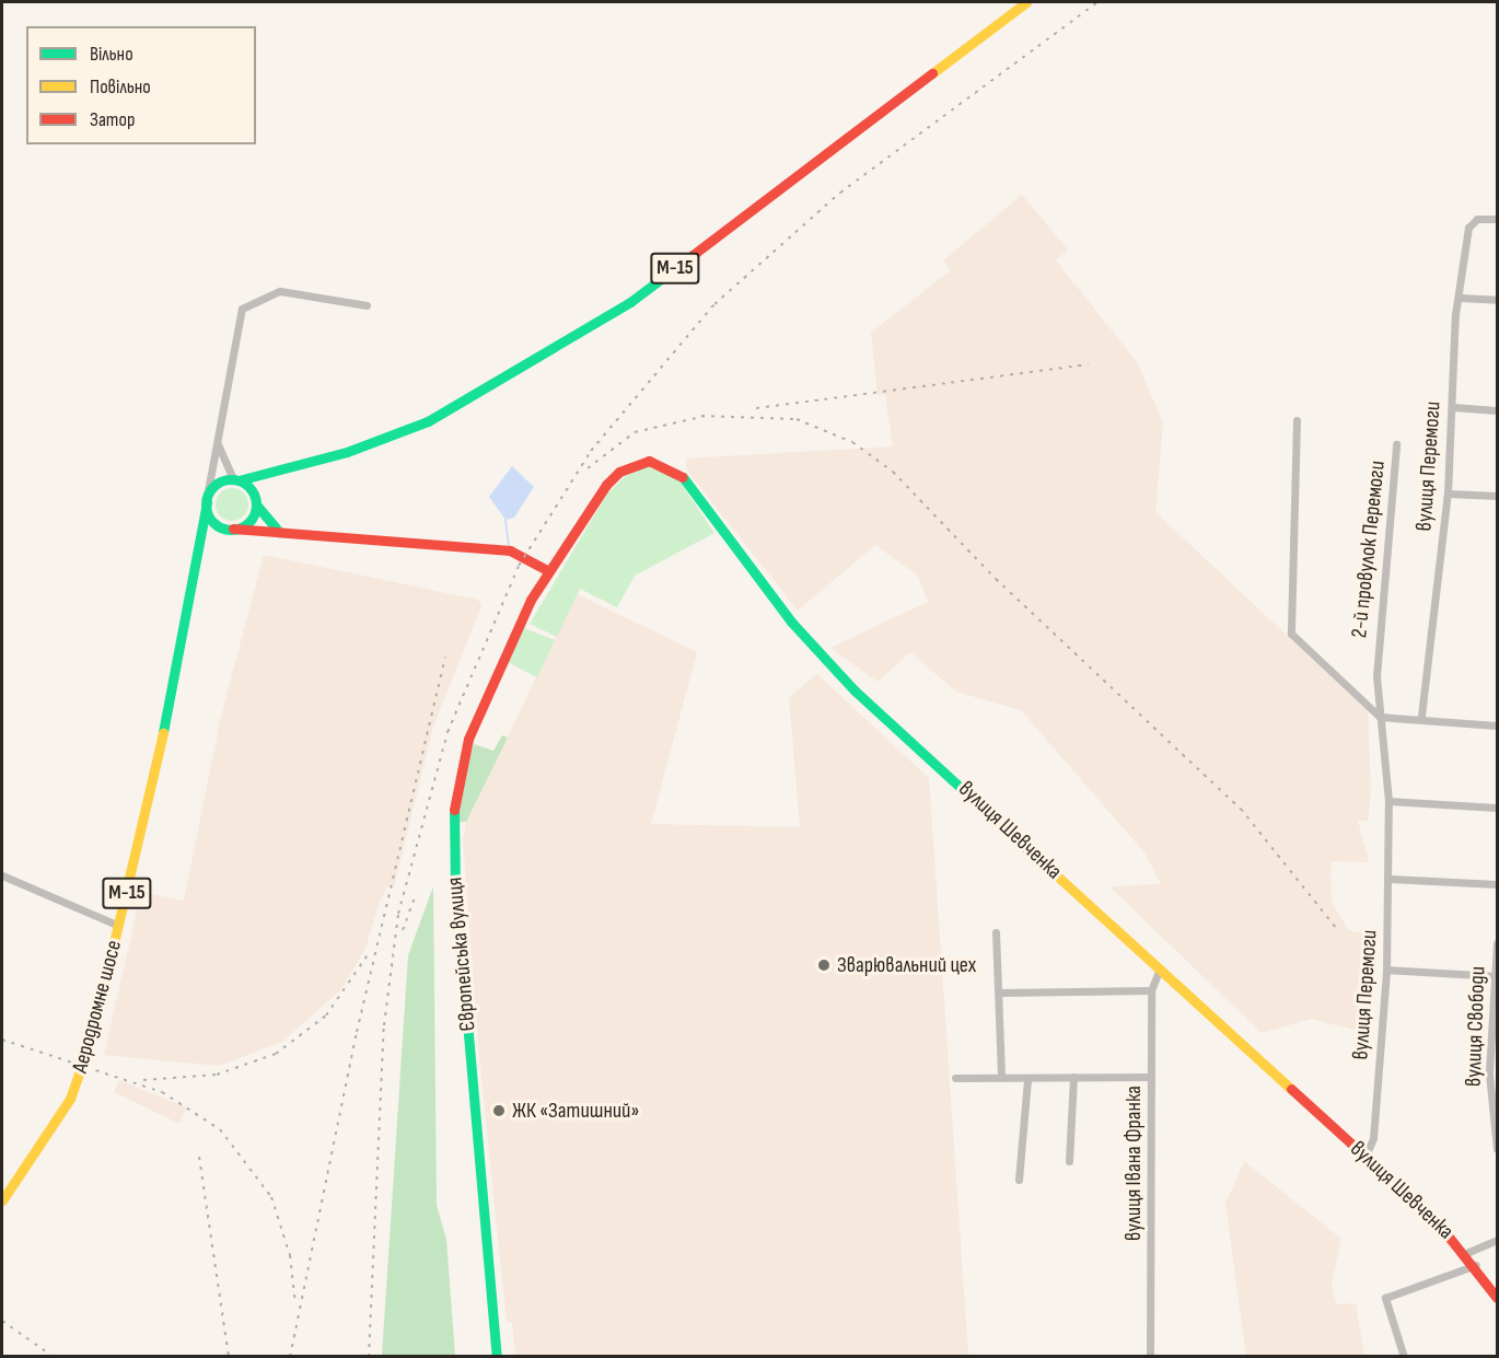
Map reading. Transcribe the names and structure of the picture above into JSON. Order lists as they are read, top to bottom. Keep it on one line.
{"streets":{"main road":["М-15","вулиця Шевченка","Європейська вулиця","Аеродромне шосе"],"street":["вулиця Перемоги","2-й провулок Перемоги","вулиця Свободи","вулиця Івана Франка"]},"crossings":[["М-15","Аеродромне шосе"],["вулиця Перемоги","2-й провулок Перемоги"],["вулиця Перемоги","вулиця Шевченка"],["вулиця Шевченка","Європейська вулиця"],["вулиця Шевченка","вулиця Івана Франка"]],"places":["Зварювальний цех","ЖК «Затишний»"],"legend":["Вільно","Повільно","Затор"]}
